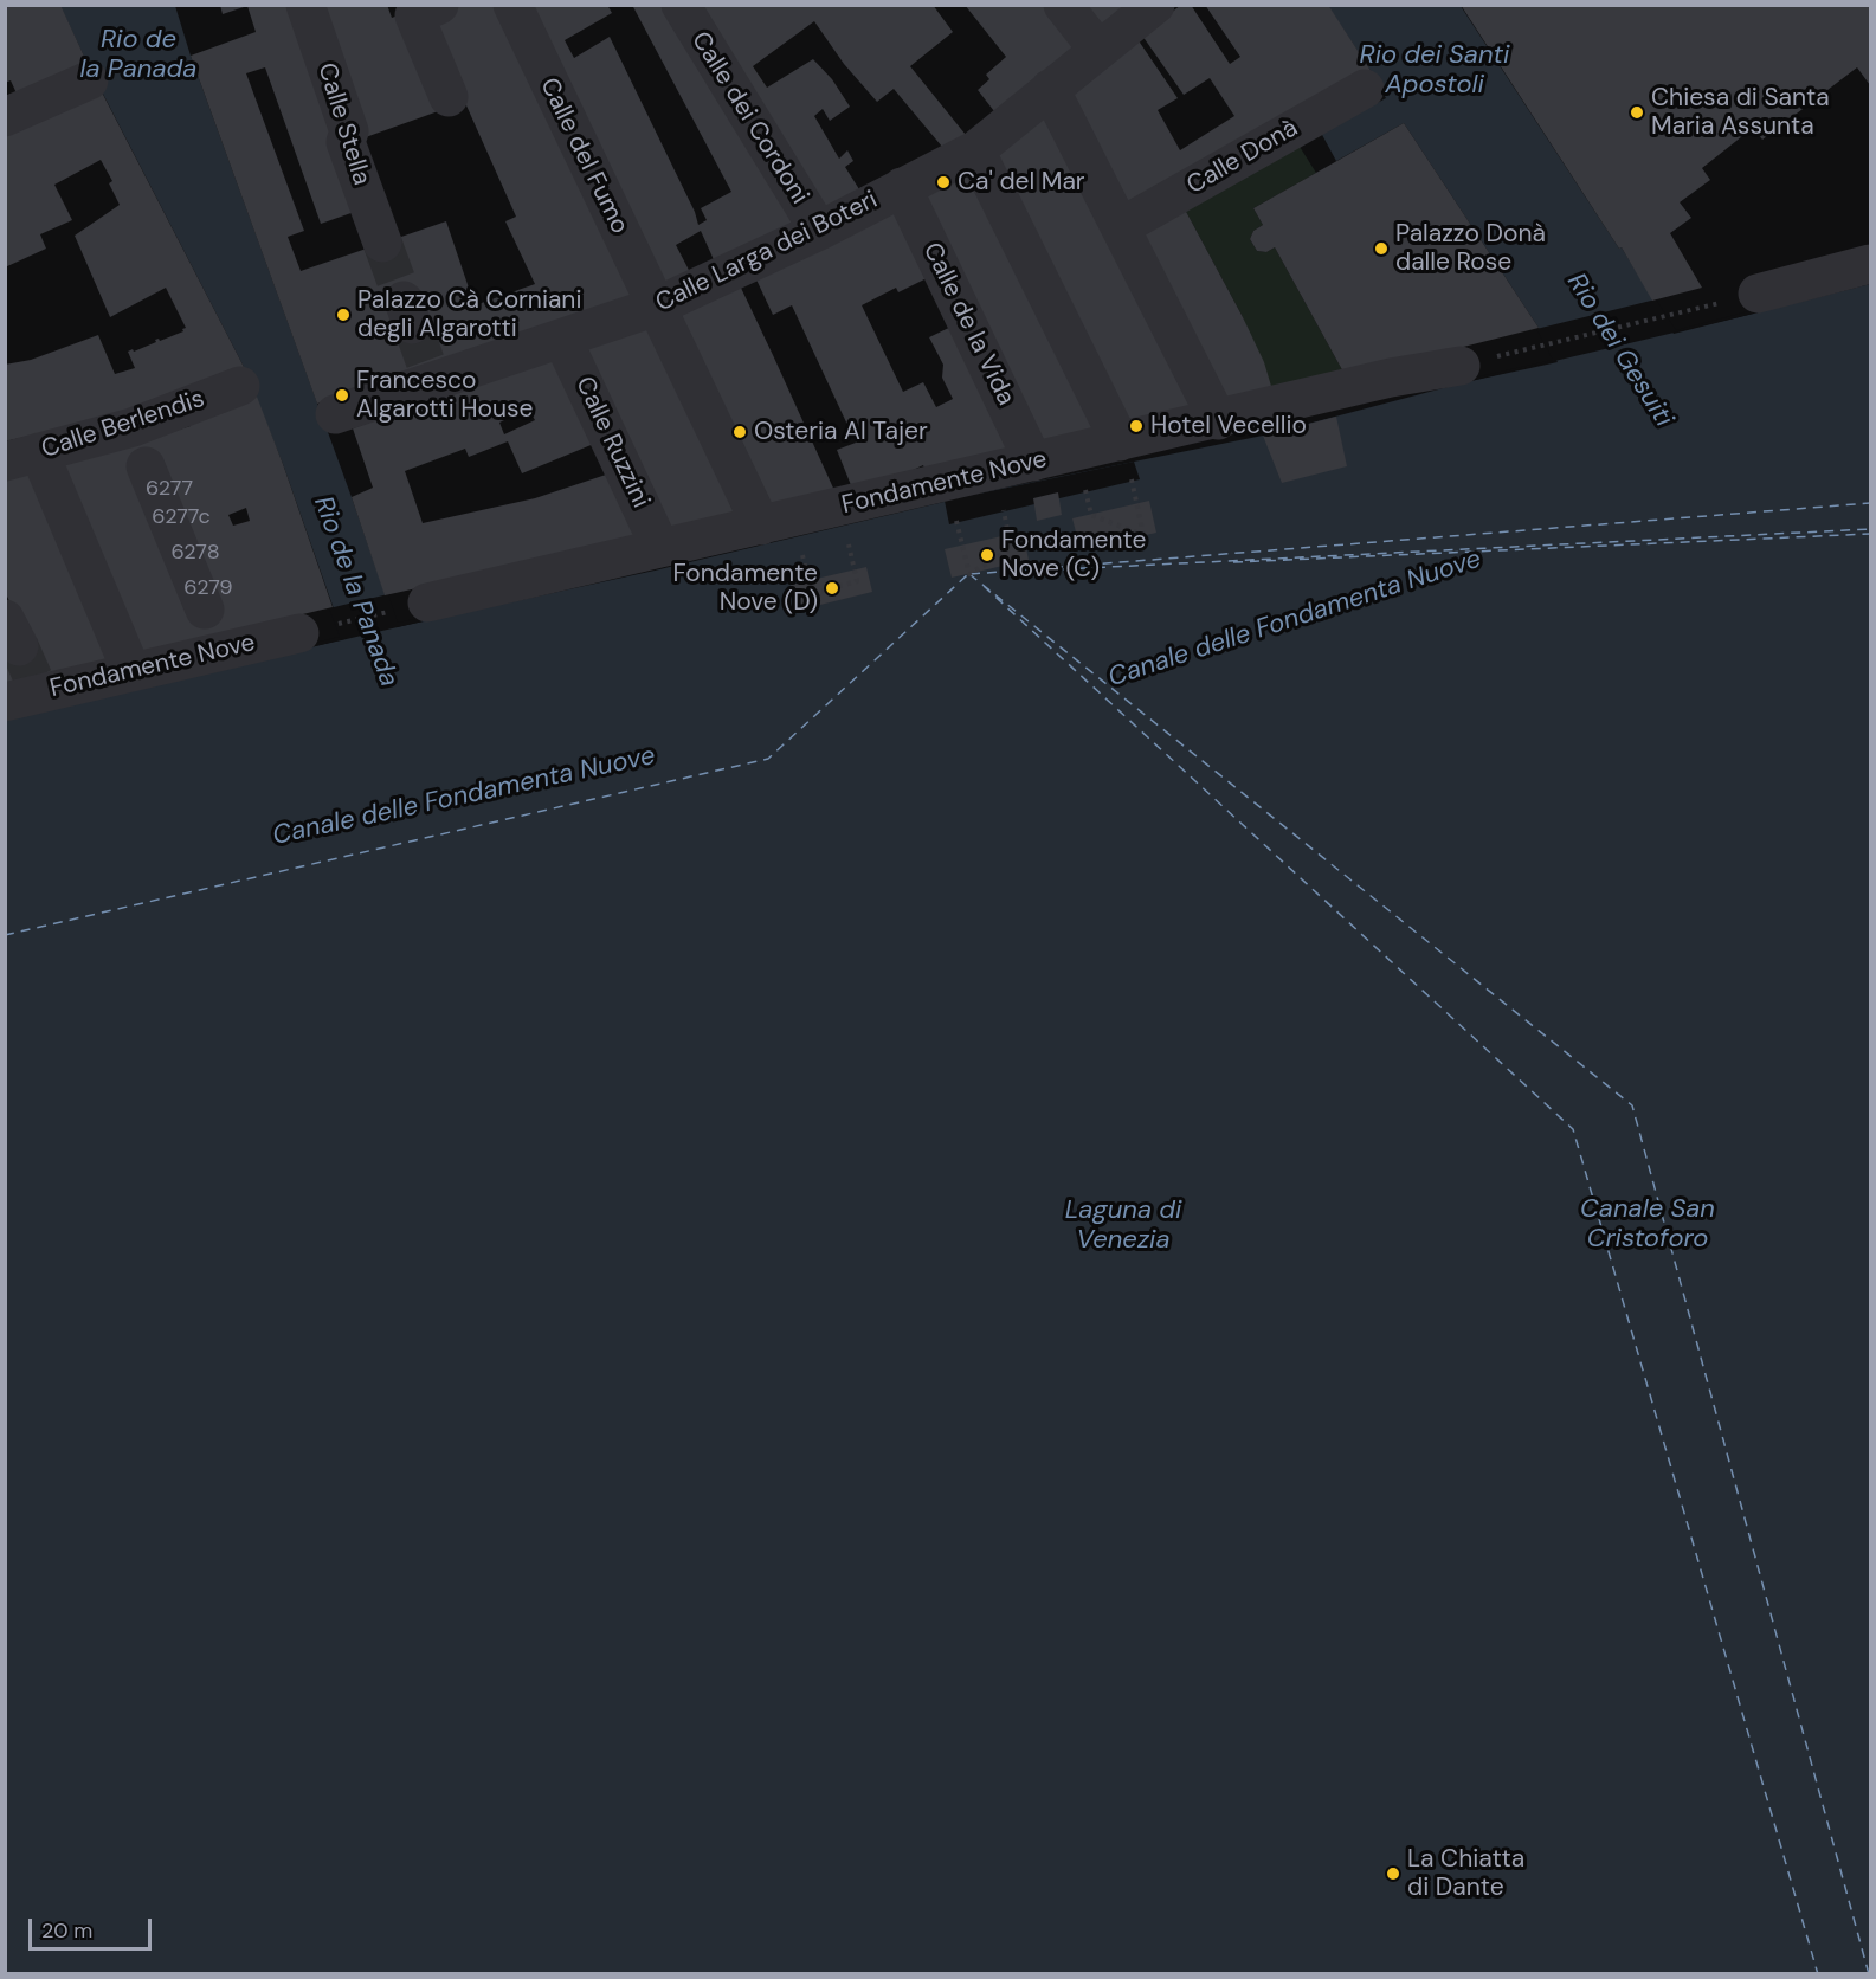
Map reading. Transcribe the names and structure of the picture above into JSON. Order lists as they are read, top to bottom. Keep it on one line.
{"streets":{"street":["Calle dei Cordoni","Calle Stella","Calle del Fumo","Calle Donà","Calle Larga dei Boteri","Calle de la Vida","Calle Berlendis","Calle Ruzzini","Fondamente Nove"]},"crossings":[["Calle dei Cordoni","Calle Larga dei Boteri"],["Calle del Fumo","Calle Larga dei Boteri"],["Calle del Fumo","Fondamente Nove"],["Calle Larga dei Boteri","Calle de la Vida"],["Calle Larga dei Boteri","Calle Ruzzini"],["Calle de la Vida","Fondamente Nove"],["Calle Ruzzini","Fondamente Nove"]],"water":["Rio de la Panada","Rio dei Santi Apostoli","Rio dei Gesuiti","Canale delle Fondamenta Nuove","Canale San Cristoforo","Laguna di Venezia"],"places":["Chiesa di Santa Maria Assunta","Ca' del Mar","Palazzo Donà dalle Rose","Palazzo Cà Corniani degli Algarotti","Francesco Algarotti House","Hotel Vecellio","Osteria Al Tajer","Fondamente Nove (C)","Fondamente Nove (D)","La Chiatta di Dante"],"house_numbers":["6277","6277c","6278","6279"],"scale_bar":"20 m"}
